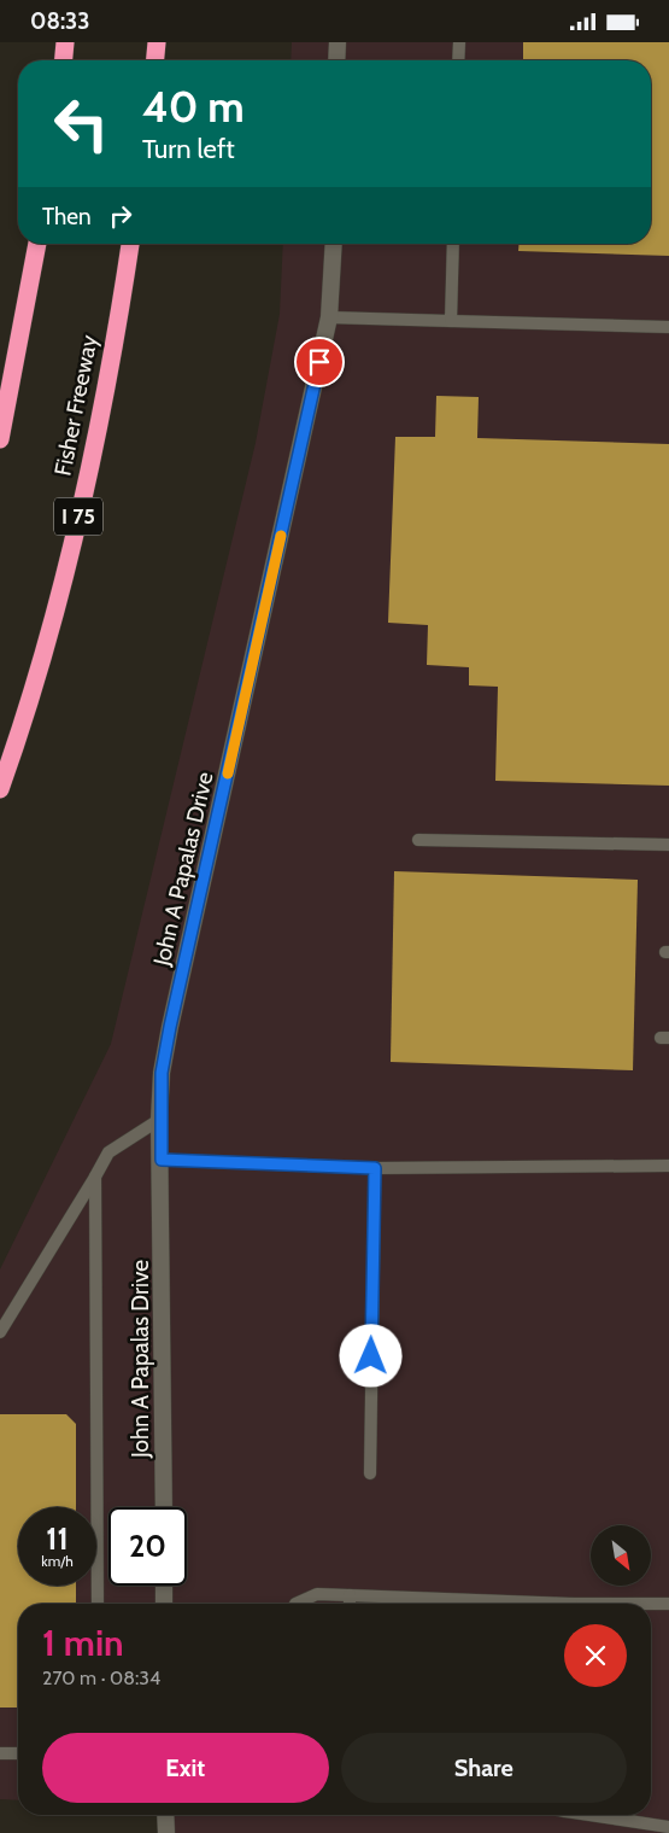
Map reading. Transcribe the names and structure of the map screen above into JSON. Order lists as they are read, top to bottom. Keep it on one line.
{"streets":{"highway":["Fisher Freeway","I 75"],"street":["John A Papalas Drive"]},"north":"bottom right","page":{"status":"08:33","turn":["40 m","Turn left"],"then":"Then","speed":"11 km/h","limit":"20","heading":["1 min","270 m · 08:34"],"buttons":["Exit","Share"]}}
